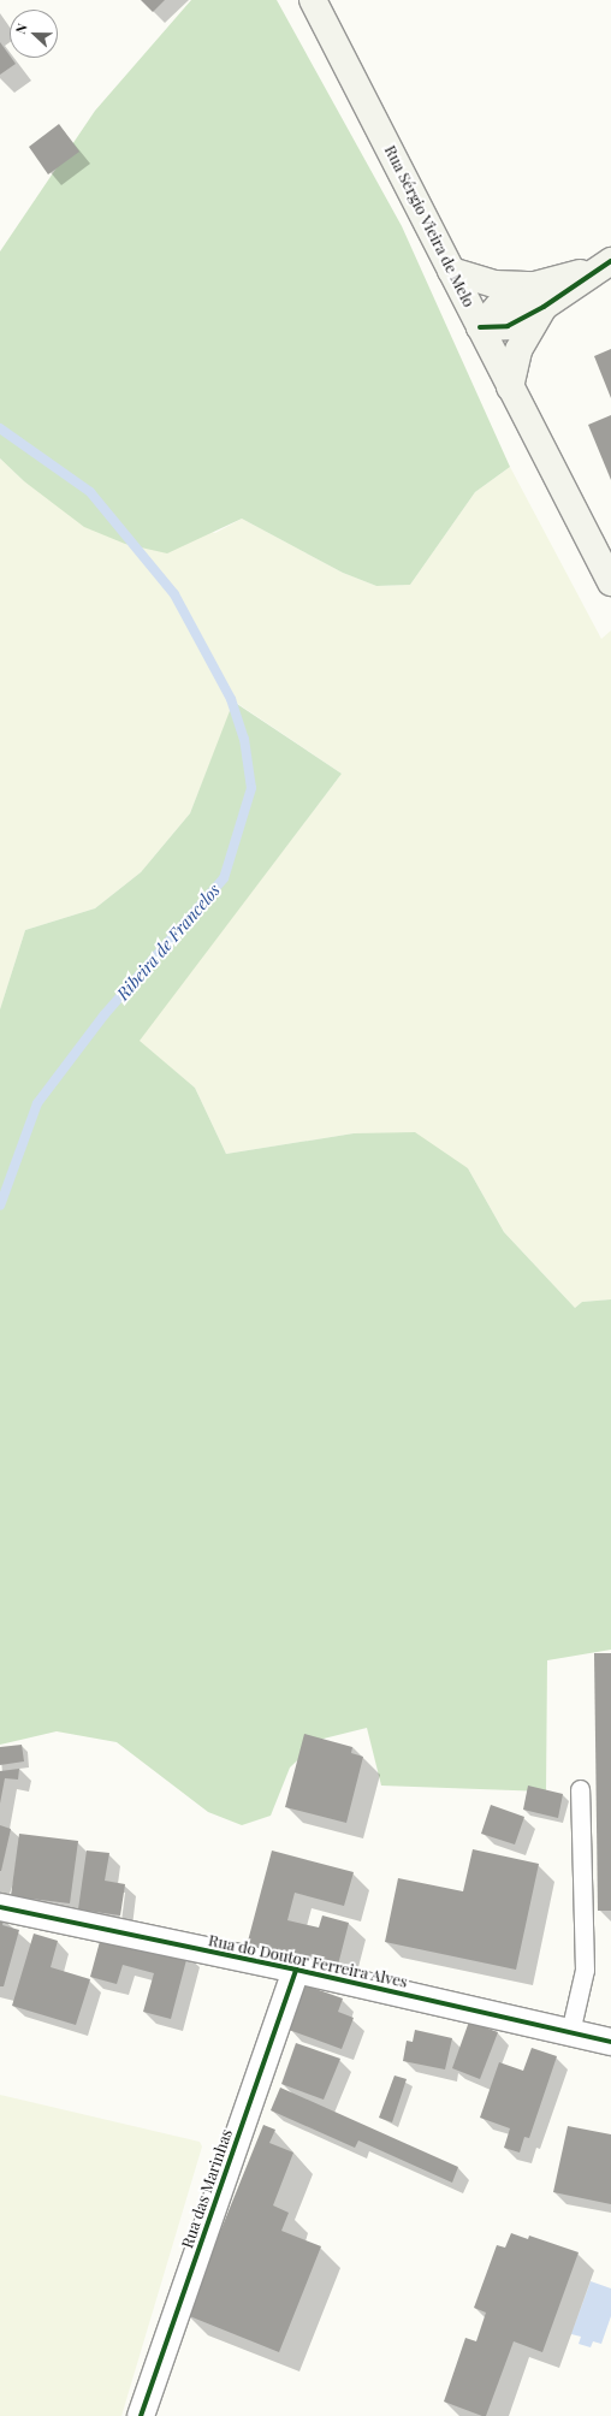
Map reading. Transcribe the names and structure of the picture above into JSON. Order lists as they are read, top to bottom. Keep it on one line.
{"streets":{"main road":["Rua Sérgio Vieira de Melo"],"street":["Rua do Doutor Ferreira Alves","Rua das Marinhas"]},"crossings":[["Rua do Doutor Ferreira Alves","Rua das Marinhas"]],"water":["Ribeira de Francelos"],"north":"left"}
